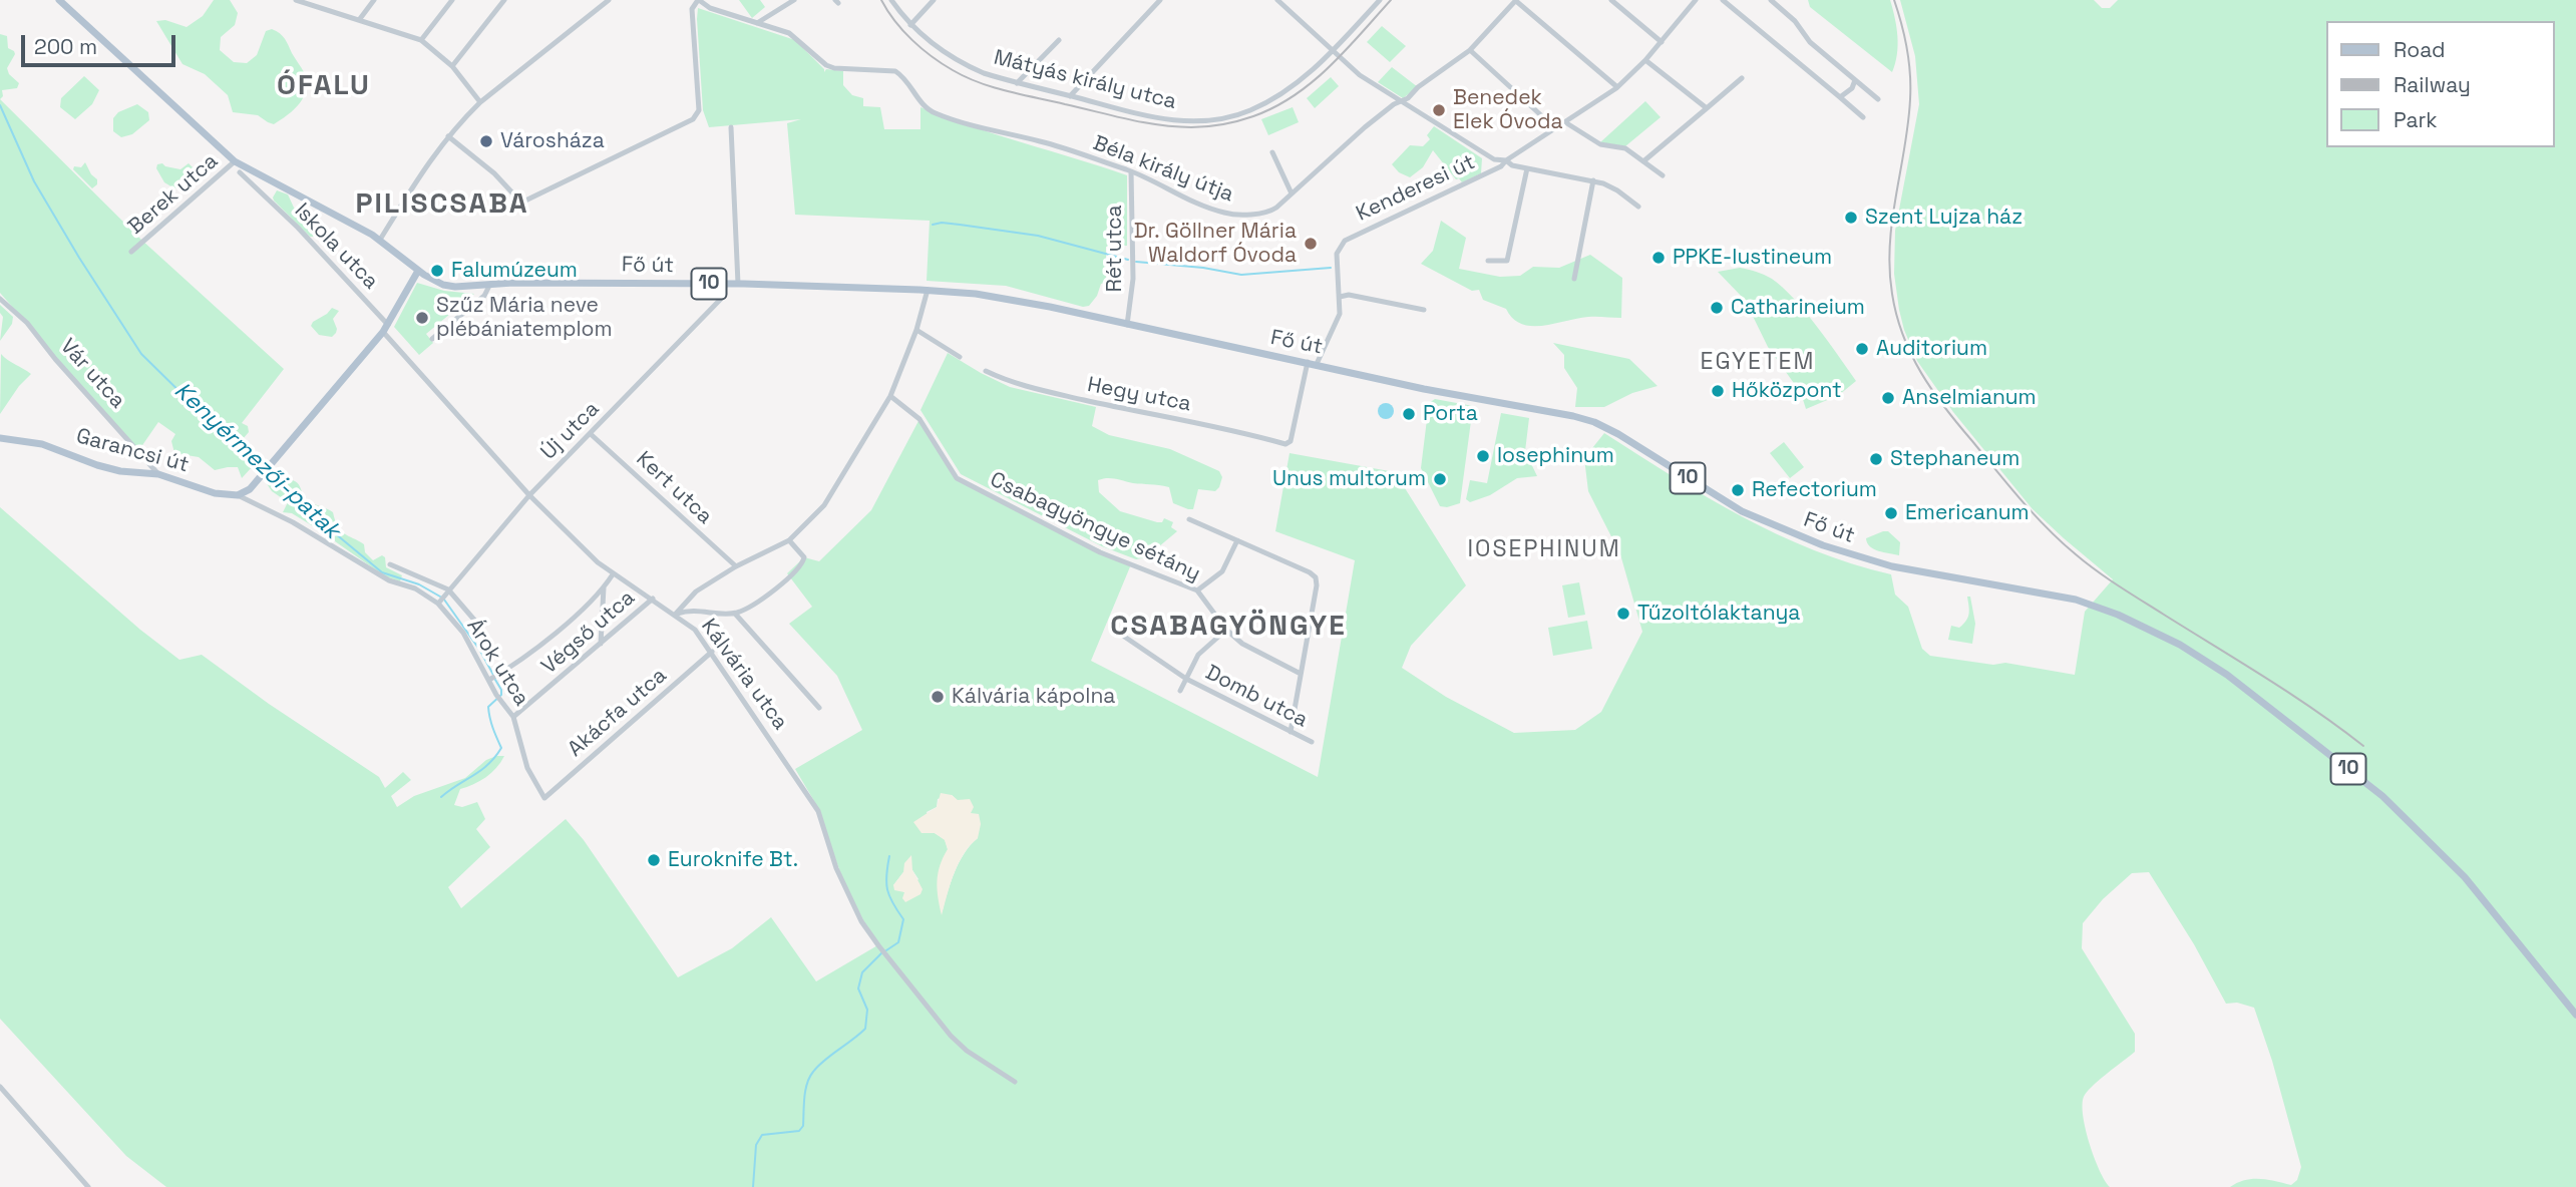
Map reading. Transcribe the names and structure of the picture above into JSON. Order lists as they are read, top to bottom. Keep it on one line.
{"streets":{"main road":["Fő út","10","Garancsi út"],"street":["Mátyás király utca","Béla király útja","Kenderesi út","Berek utca","Iskola utca","Rét utca","Vár utca","Hegy utca","Új utca","Kert utca","Csabagyöngye sétány","Végső utca","Árok utca","Kálvária utca","Domb utca","Akácfa utca"]},"crossings":[["Béla király útja","Rét utca"],["Kenderesi út","Fő út"],["Berek utca","10"],["Rét utca","Fő út"],["Fő út","10"],["Fő út","Hegy utca"],["Fő út","Új utca"],["Vár utca","Garancsi út"],["Új utca","Kert utca"],["Új utca","Árok utca"],["Új utca","Kálvária utca"],["Garancsi út","Árok utca"],["Csabagyöngye sétány","Domb utca"],["Végső utca","Árok utca"],["Végső utca","Kálvária utca"],["Árok utca","Akácfa utca"],["Kálvária utca","Akácfa utca"]],"districts":["ÓFALU","PILISCSABA","EGYETEM","IOSEPHINUM","CSABAGYÖNGYE"],"water":["Kenyérmezői-patak"],"places":["Benedek Elek Óvoda","Városháza","Szent Lujza ház","Dr. Göllner Mária Waldorf Óvoda","PPKE-Iustineum","Falumúzeum","Catharineium","Szűz Mária neve plébániatemplom","Auditorium","Hőközpont","Anselmianum","Porta","Iosephinum","Stephaneum","Unus multorum","Refectorium","Emericanum","Tűzoltólaktanya","Kálvária kápolna","Euroknife Bt."],"legend":["Road","Railway","Park"],"scale_bar":"200 m"}
